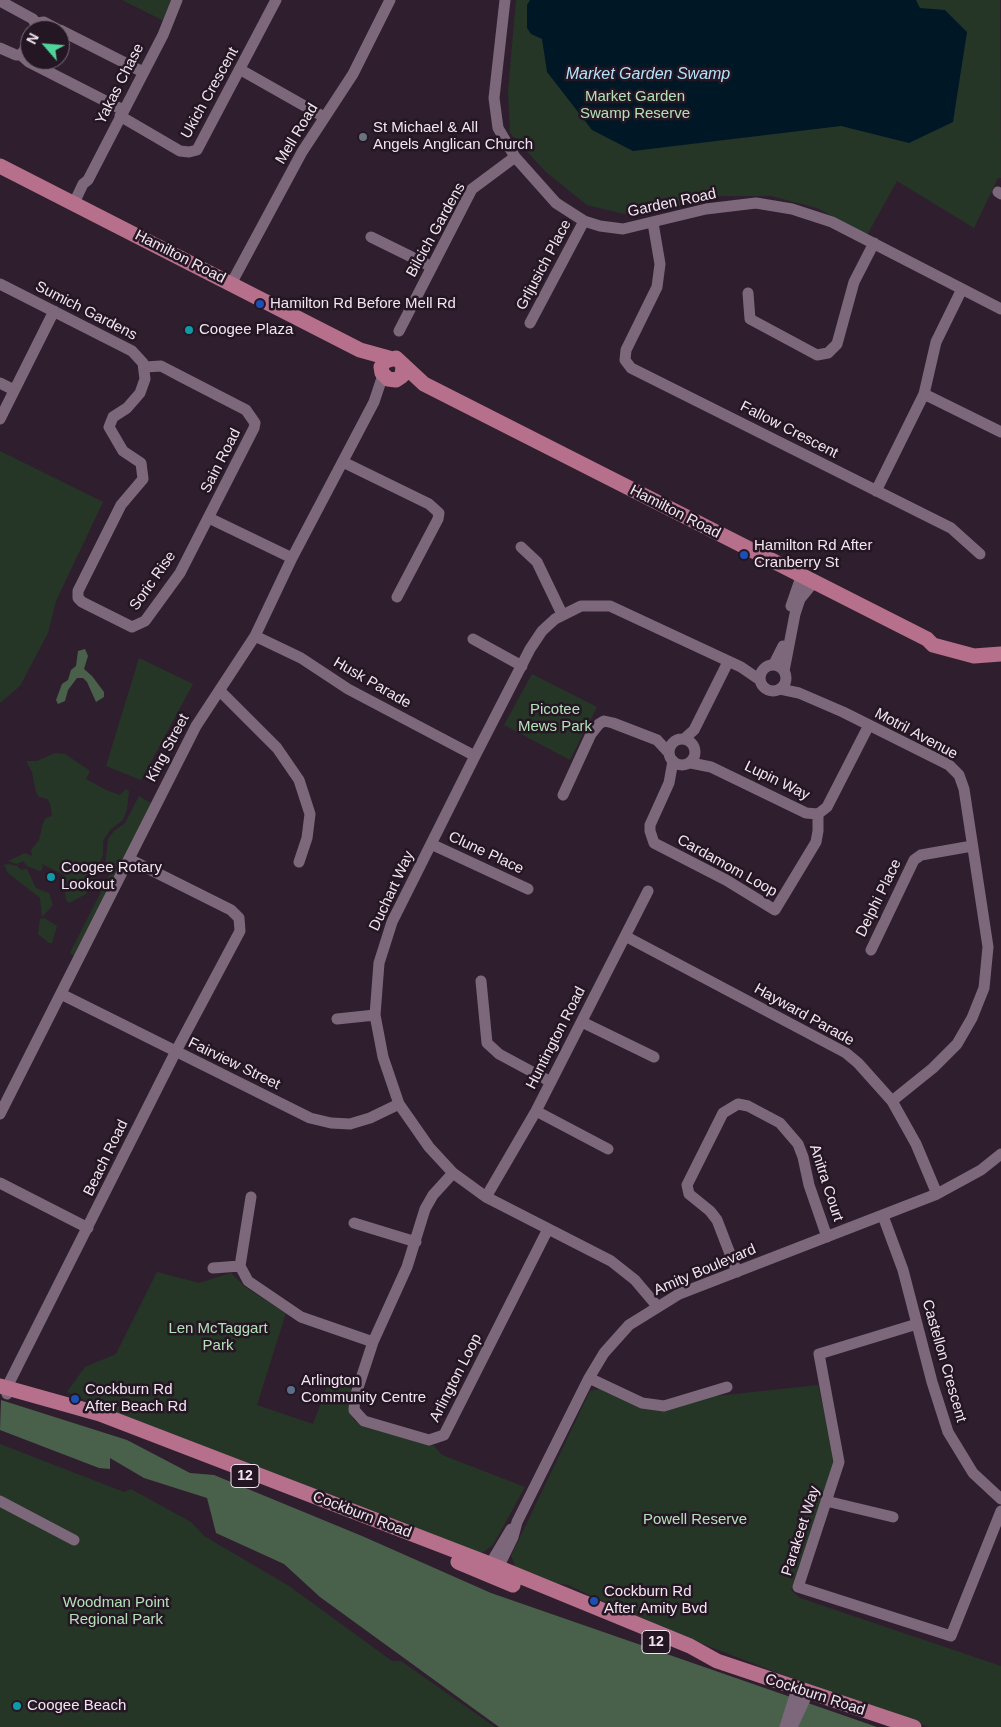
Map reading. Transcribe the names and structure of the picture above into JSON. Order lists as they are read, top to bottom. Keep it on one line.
{"streets":{"main road":["Hamilton Road","12","Cockburn Road"],"street":["Yakas Chase","Ukich Crescent","Mell Road","Garden Road","Bilcich Gardens","Grljusich Place","Sumich Gardens","Fallow Crescent","Sain Road","Soric Rise","Husk Parade","Motril Avenue","King Street","Lupin Way","Clune Place","Cardamom Loop","Duchart Way","Delphi Place","Hayward Parade","Huntington Road","Fairview Street","Beach Road","Anitra Court","Amity Boulevard","Castellon Crescent","Arlington Loop","Parakeet Way"]},"crossings":[["Yakas Chase","Ukich Crescent"],["Yakas Chase","Hamilton Road"],["Mell Road","Hamilton Road"],["Garden Road","Bilcich Gardens"],["Garden Road","Grljusich Place"],["Garden Road","Fallow Crescent"],["Hamilton Road","King Street"],["Sumich Gardens","Sain Road"],["Sumich Gardens","Soric Rise"],["Sain Road","Soric Rise"],["Sain Road","King Street"],["Husk Parade","King Street"],["Husk Parade","Duchart Way"],["Motril Avenue","Lupin Way"],["Motril Avenue","Duchart Way"],["Motril Avenue","Delphi Place"],["Motril Avenue","Hayward Parade"],["King Street","Fairview Street"],["King Street","Beach Road"],["Lupin Way","Cardamom Loop"],["Clune Place","Duchart Way"],["Duchart Way","Huntington Road"],["Duchart Way","Fairview Street"],["Duchart Way","Amity Boulevard"],["Duchart Way","Arlington Loop"],["Hayward Parade","Huntington Road"],["Hayward Parade","Amity Boulevard"],["Fairview Street","Beach Road"],["Beach Road","Cockburn Road"],["Anitra Court","Amity Boulevard"],["Amity Boulevard","Castellon Crescent"],["Amity Boulevard","Cockburn Road"],["Castellon Crescent","Parakeet Way"]],"water":["Market Garden Swamp"],"parks":["Market Garden Swamp Reserve","Picotee Mews Park","Len McTaggart Park","Powell Reserve","Woodman Point Regional Park"],"places":["St Michael & All Angels Anglican Church","Hamilton Rd Before Mell Rd","Coogee Plaza","Hamilton Rd After Cranberry St","Coogee Rotary Lookout","Arlington Community Centre","Cockburn Rd After Beach Rd","Cockburn Rd After Amity Bvd","Coogee Beach"],"north":"top left"}
